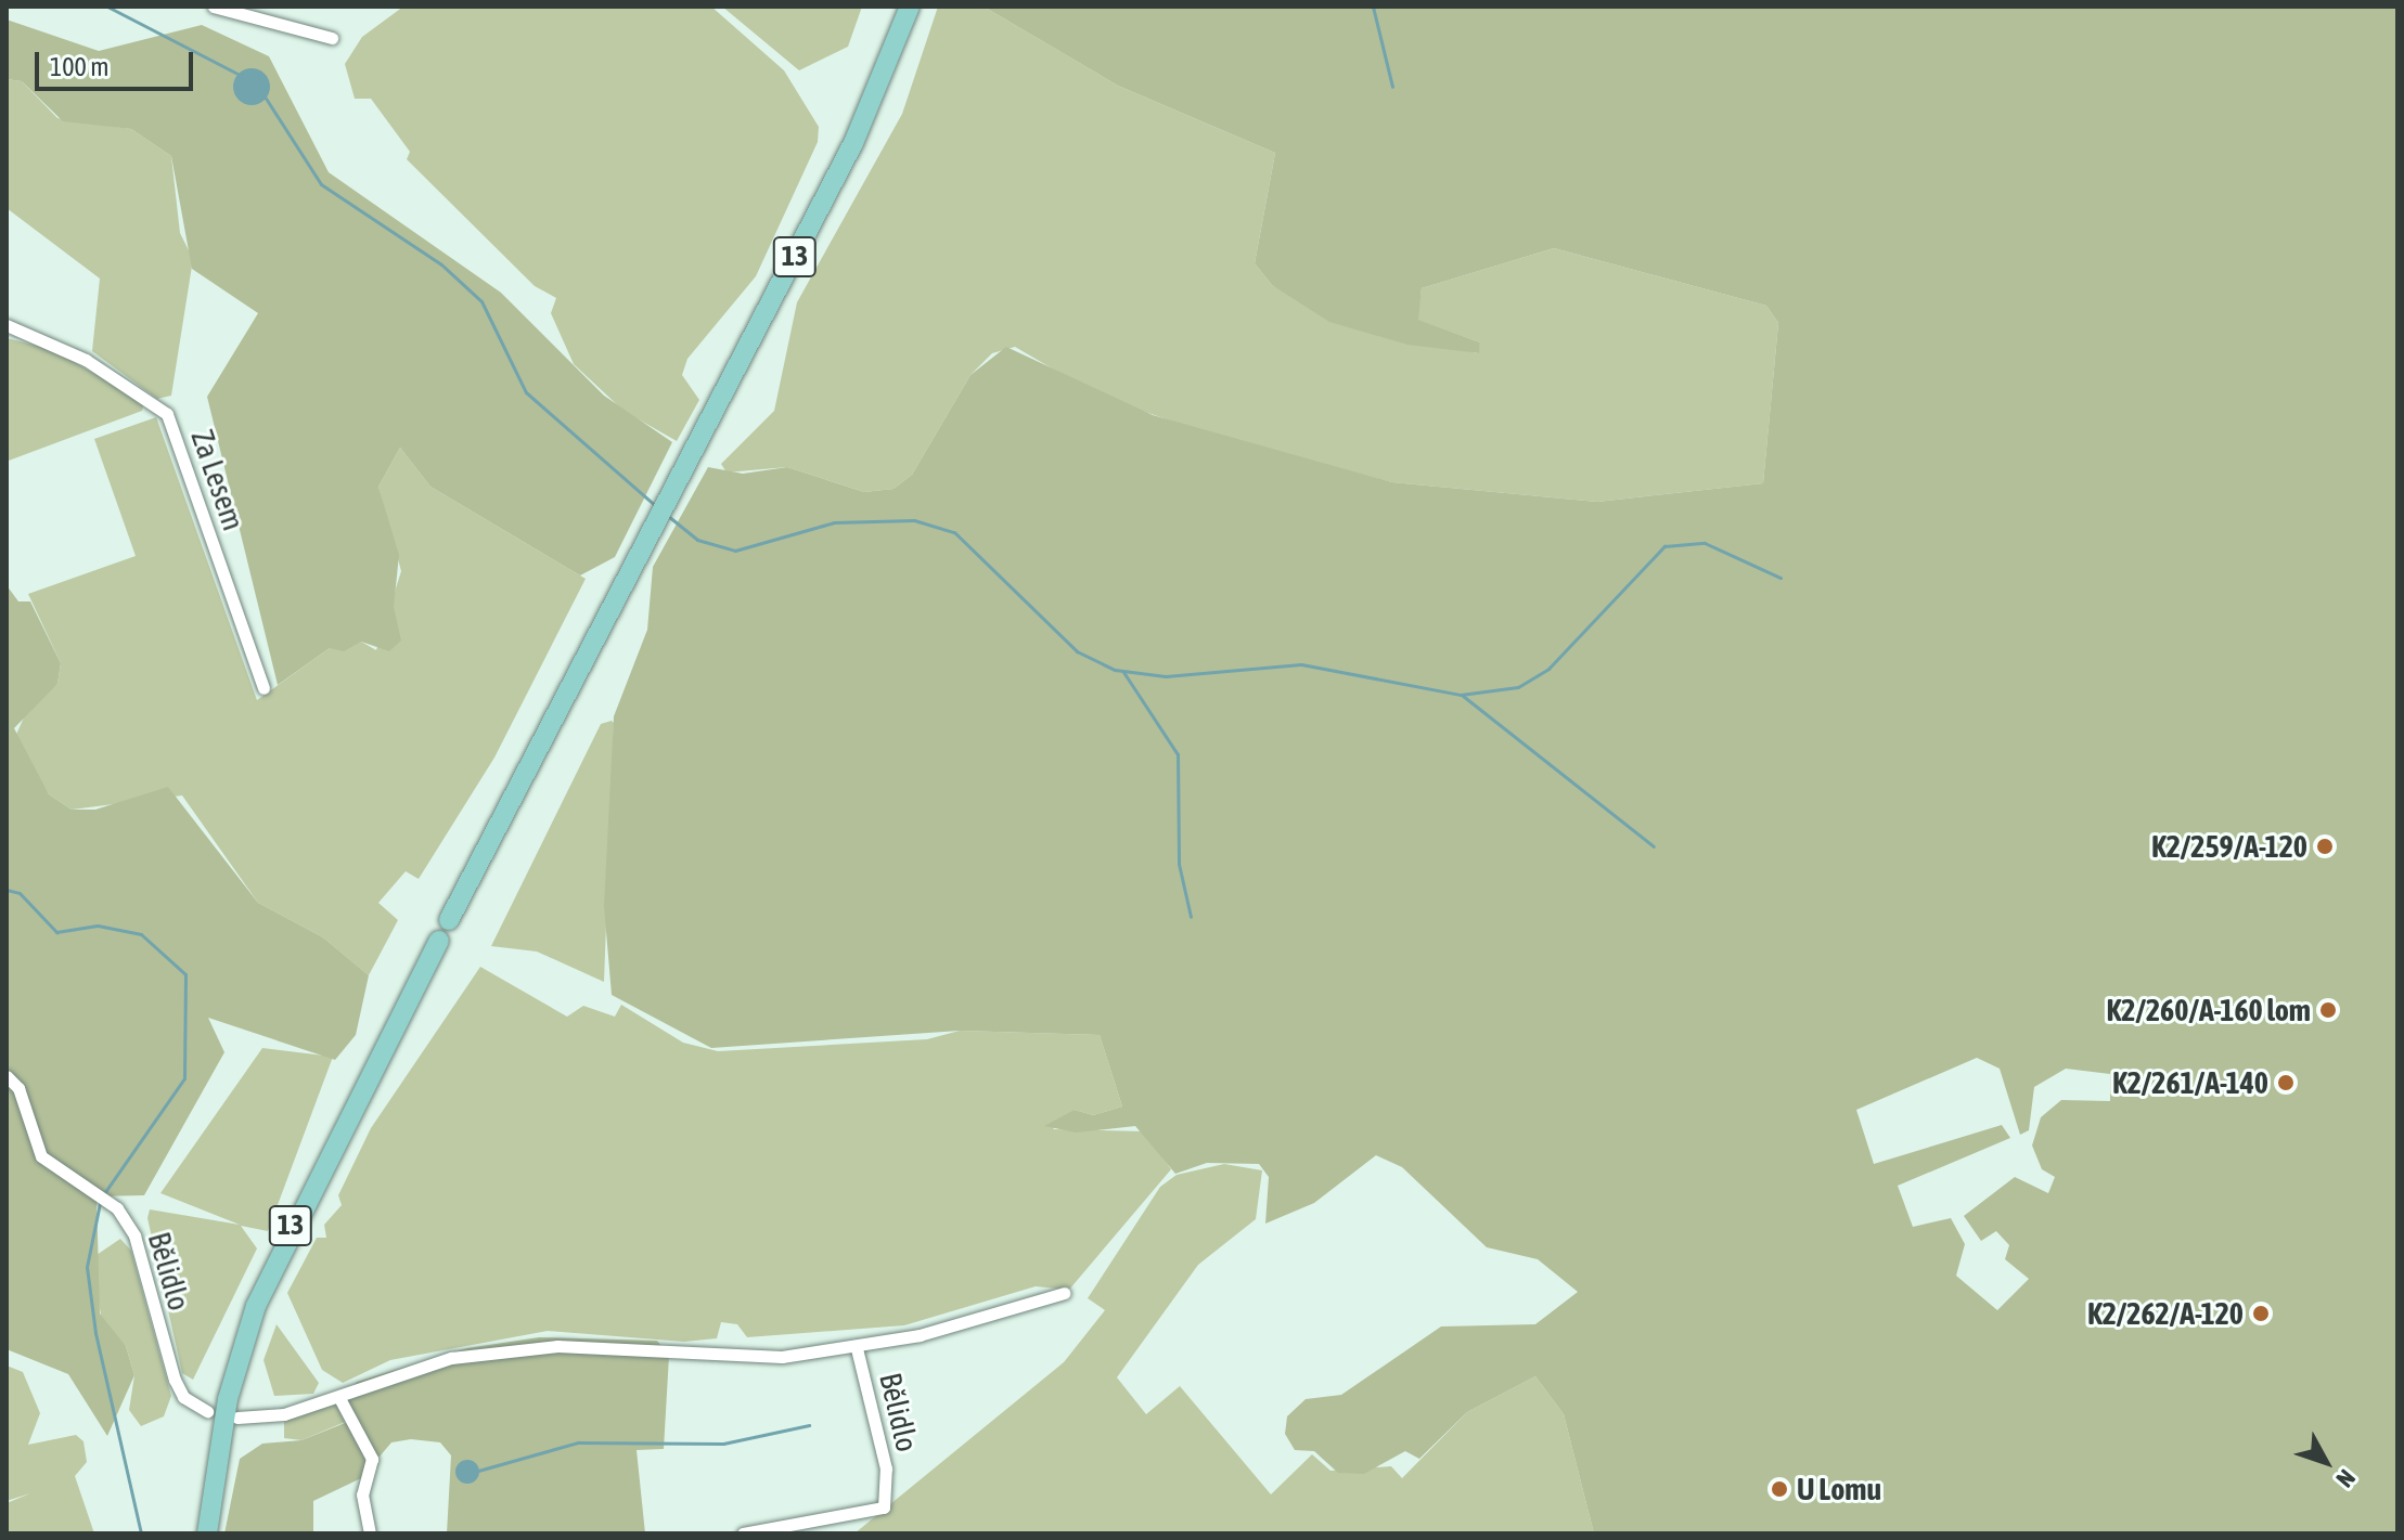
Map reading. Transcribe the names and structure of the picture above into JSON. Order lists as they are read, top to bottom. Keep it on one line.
{"streets":{"main road":["13"],"street":["Za Lesem","Bělidlo"]},"places":["K2/259/A-120","K2/260/A-160 lom","K2/261/A-140","K2/262/A-120","U Lomu"],"scale_bar":"100 m","north":"bottom right"}
